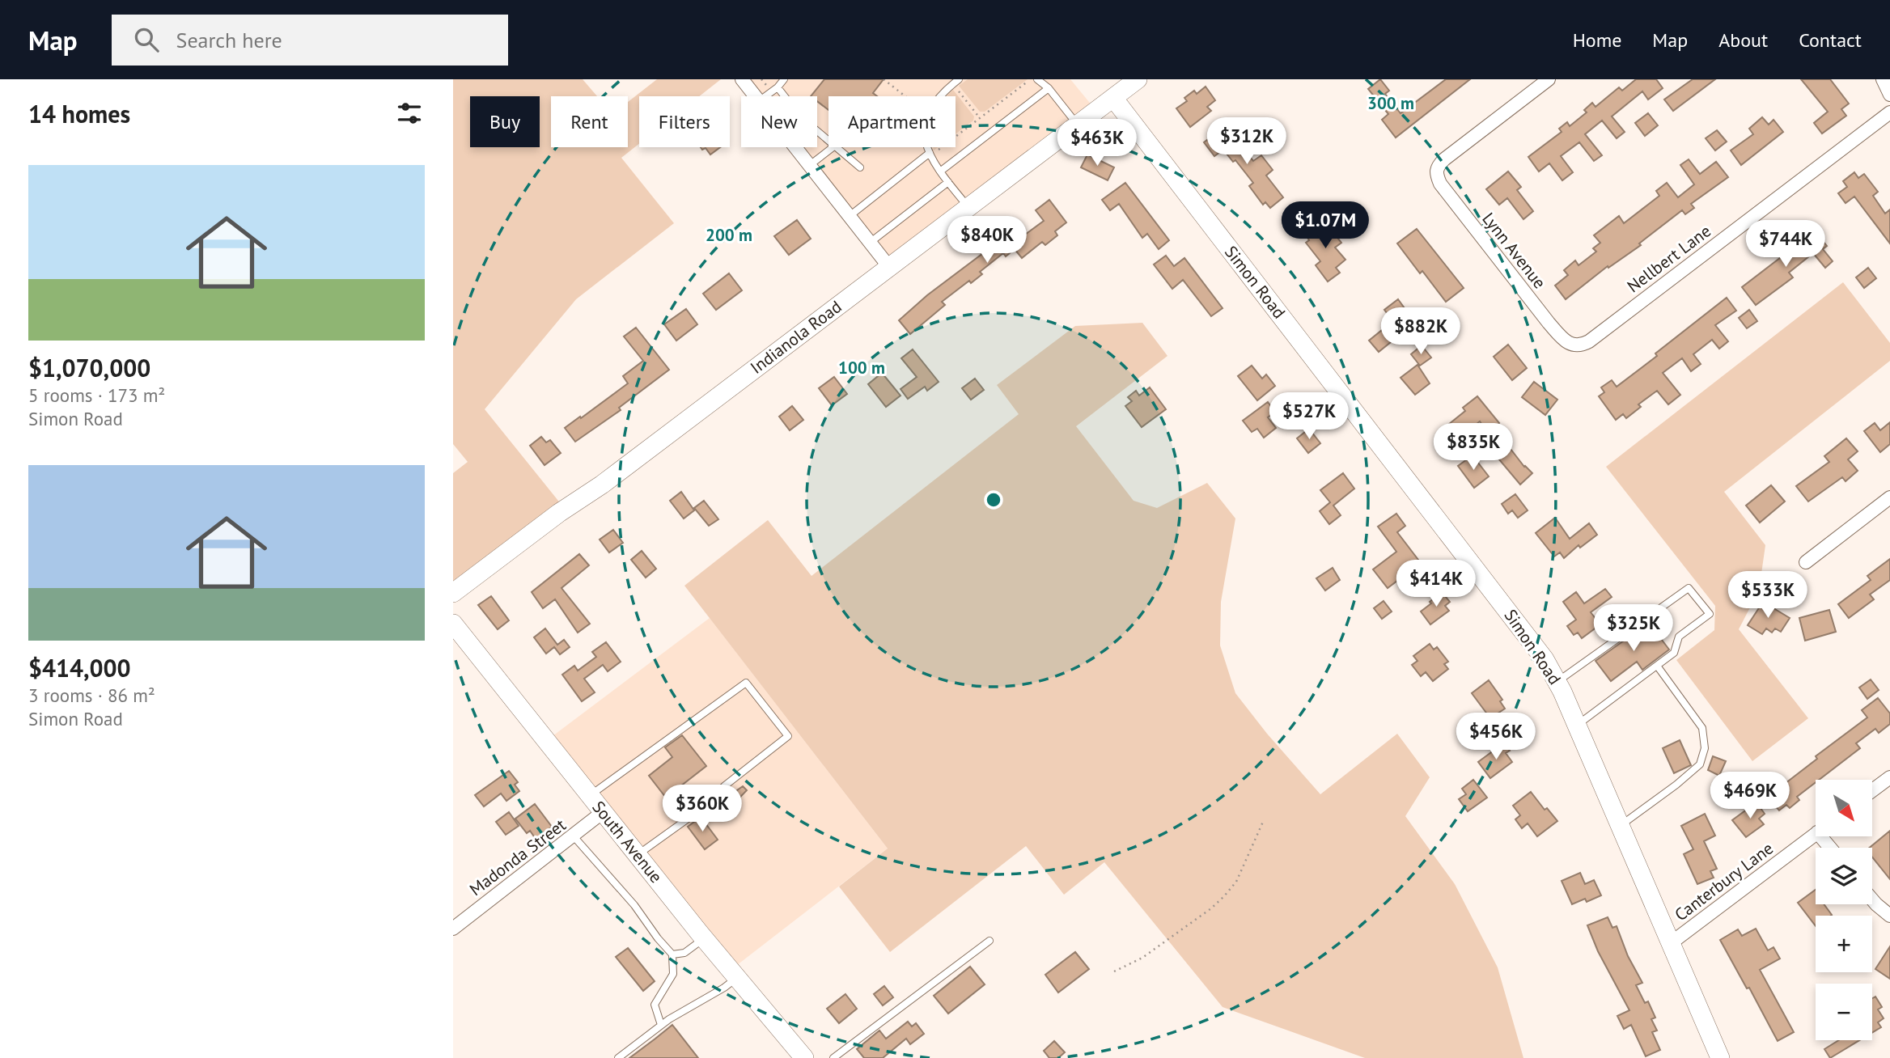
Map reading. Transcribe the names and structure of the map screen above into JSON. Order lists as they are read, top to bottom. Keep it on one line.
{"streets":{"street":["Lynn Avenue","Nellbert Lane","Simon Road","Indianola Road","South Avenue","Madonda Street","Canterbury Lane"]},"crossings":[["Lynn Avenue","Nellbert Lane"],["Simon Road","Indianola Road"],["Simon Road","Canterbury Lane"],["South Avenue","Madonda Street"]],"north":"bottom right","page":{"header":"Map","search":"Search here","nav":["Home","Map","About","Contact"],"heading":"14 homes","chip":["Buy","Rent","Filters","New","Apartment"],"price":["$312K","$463K","$1.07M","$840K","$744K","$882K","$527K","$835K","$414K","$533K","$325K","$456K","$469K","$360K"],"list":[{"name":"$1,070,000","note":"5 rooms · 173 m² · Simon Road"},{"name":"$414,000","note":"3 rooms · 86 m² · Simon Road"}],"map_buttons":["+","−"]},"rings":["300 m","200 m","100 m"]}
